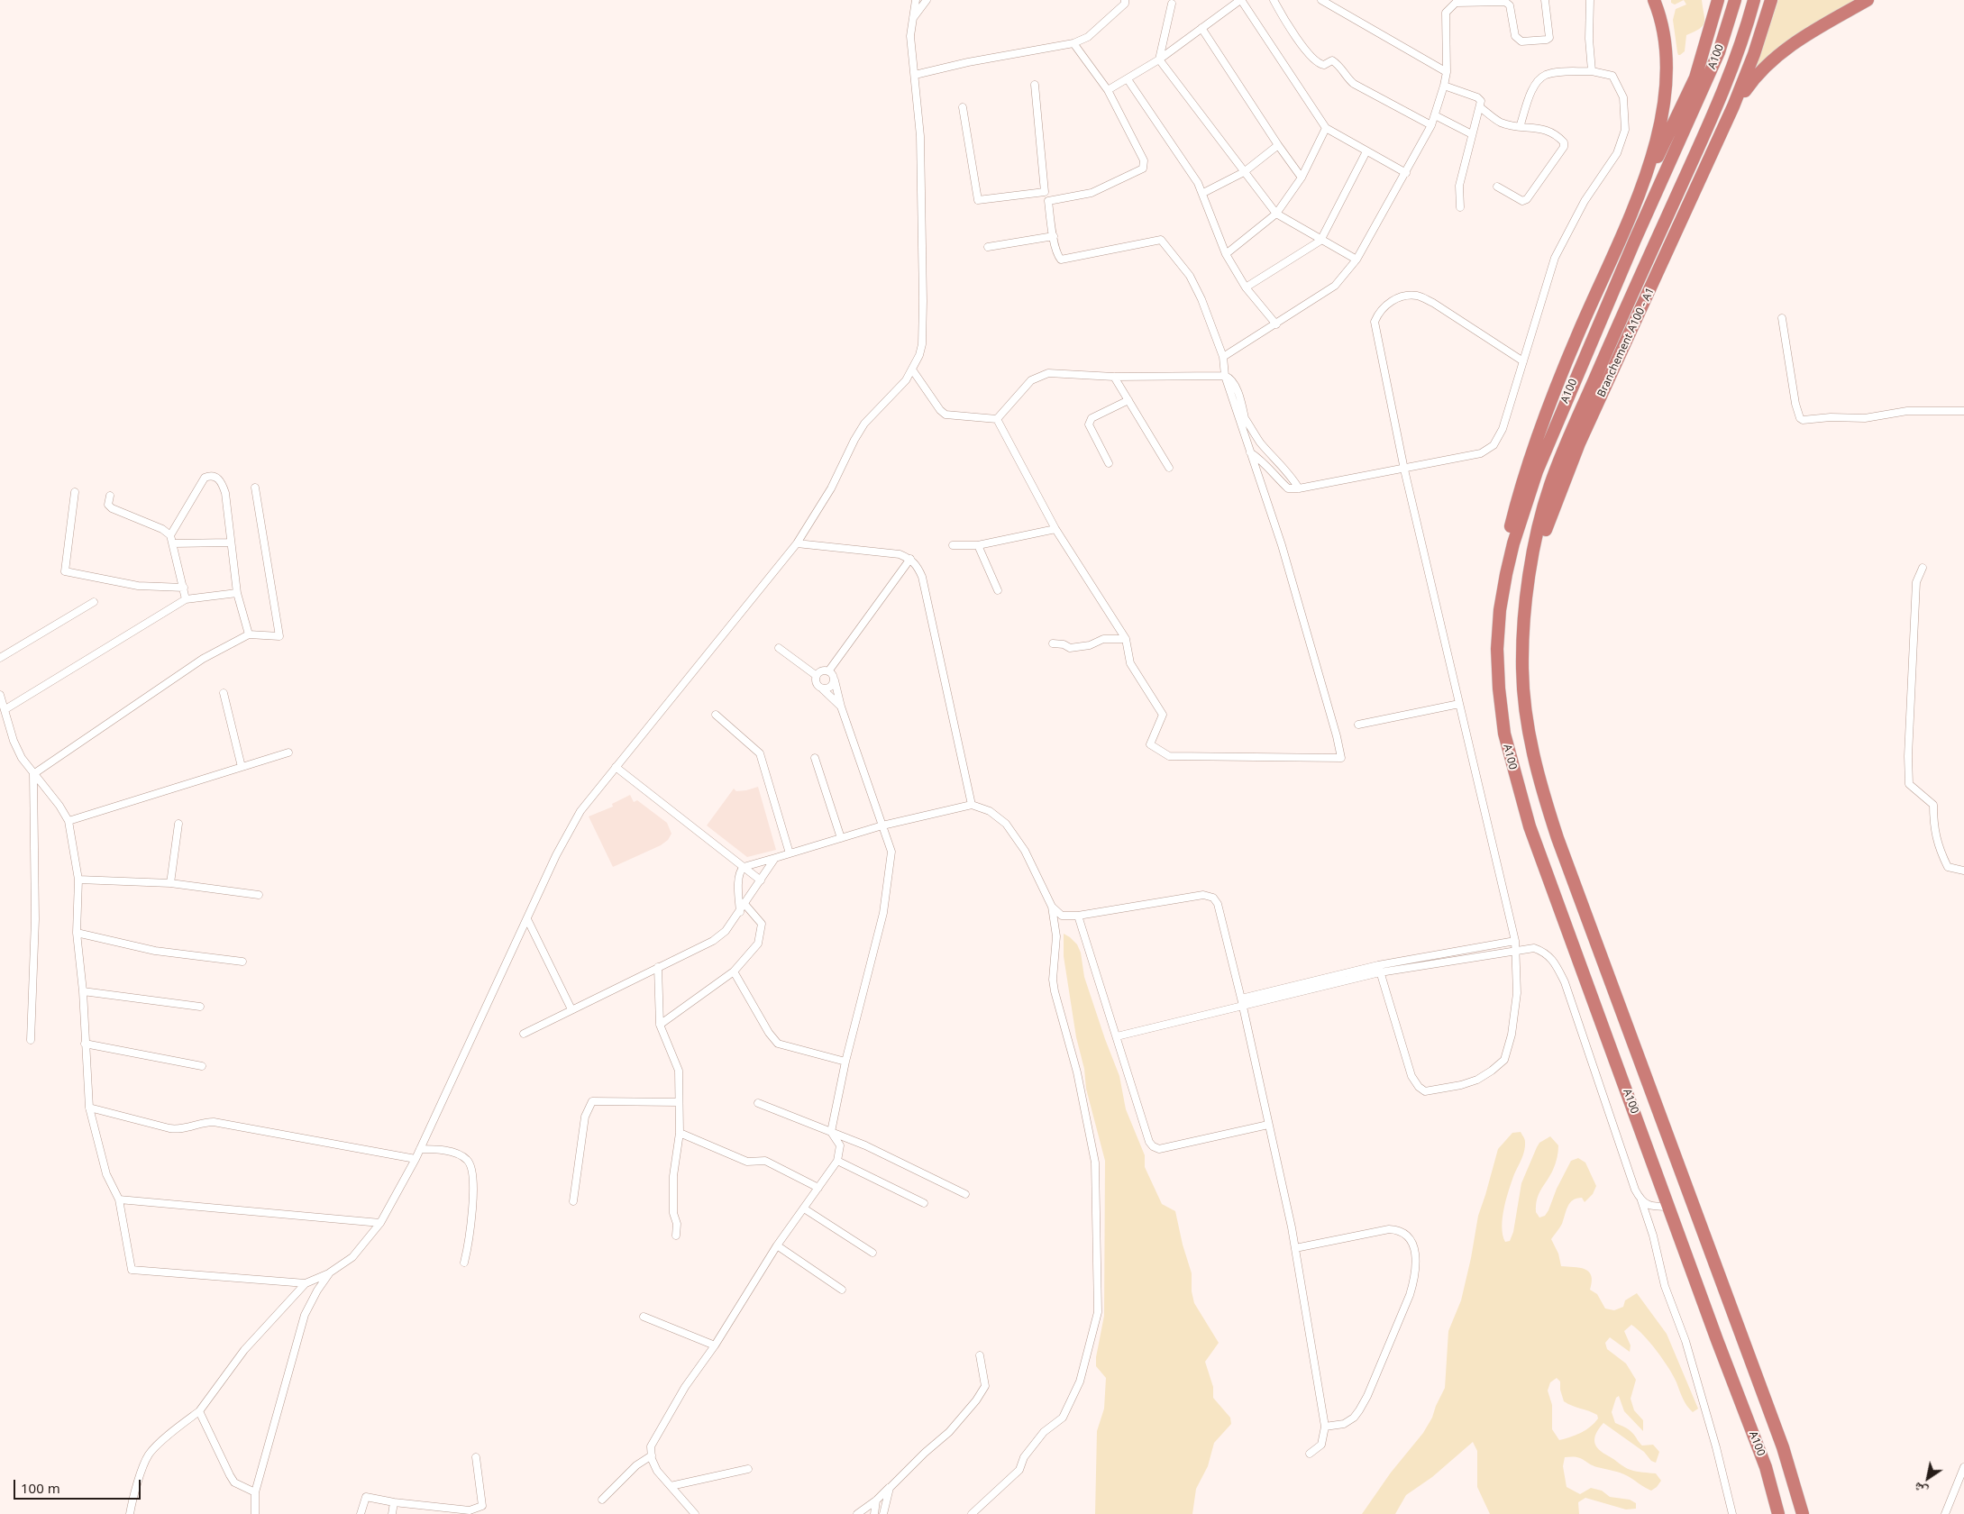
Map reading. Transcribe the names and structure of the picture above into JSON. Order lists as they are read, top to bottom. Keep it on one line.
{"streets":{"highway":["A100","Branchement A100 - A1"]},"crossings":[["A100","Branchement A100 - A1"]],"scale_bar":"100 m","north":"bottom left"}
